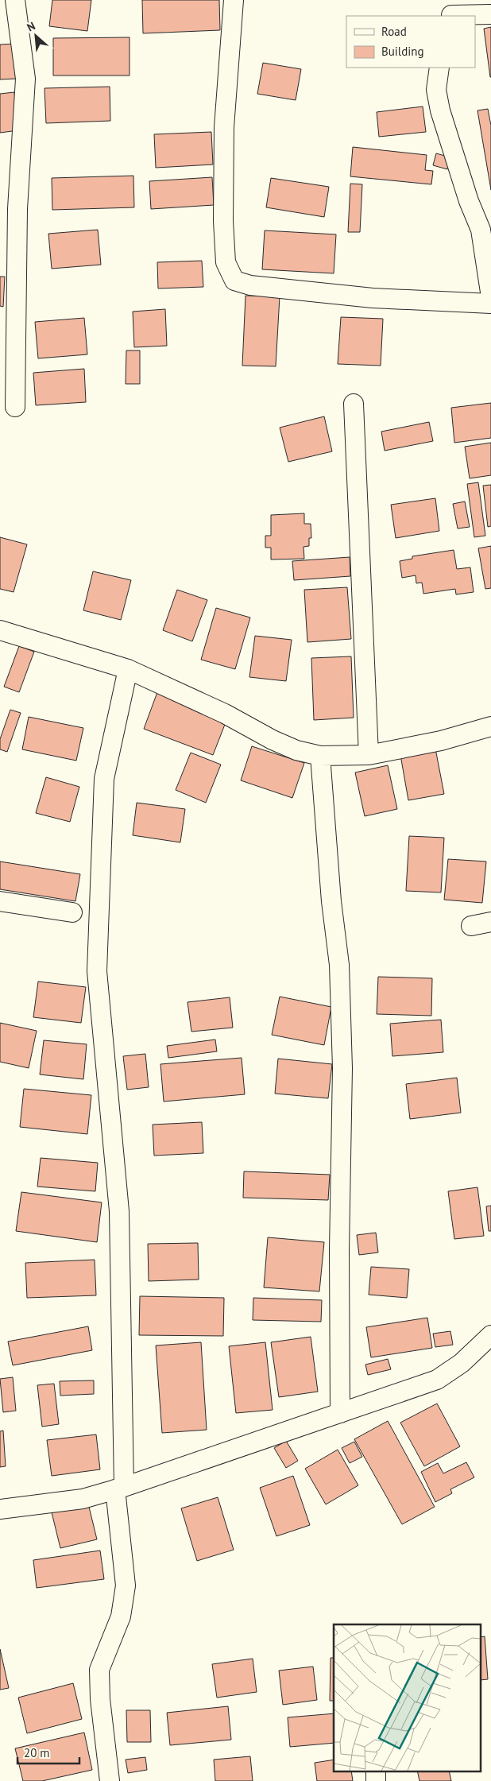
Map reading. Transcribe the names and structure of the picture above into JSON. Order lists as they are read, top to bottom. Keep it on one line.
{"legend":["Road","Building"],"scale_bar":"20 m","north":"top left"}
